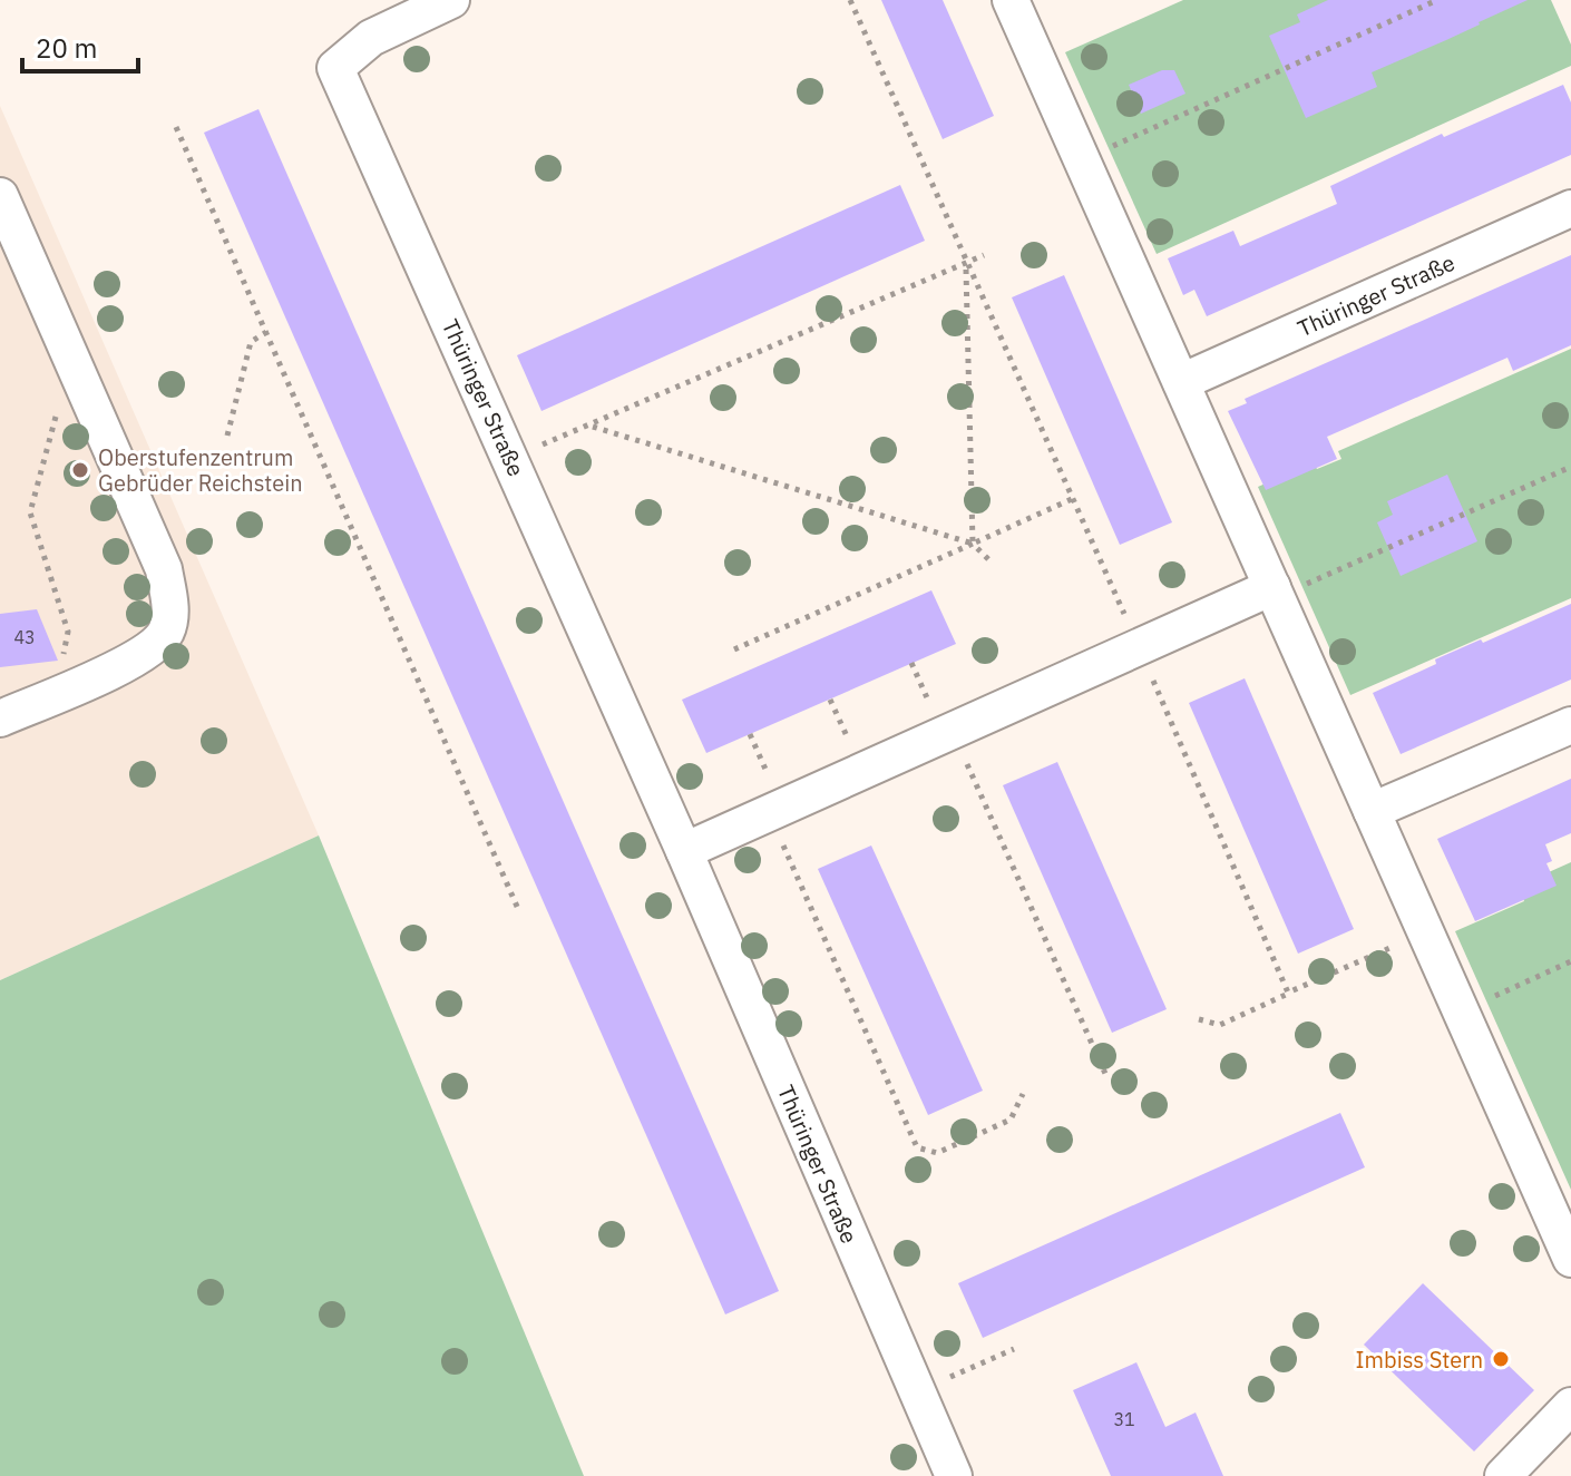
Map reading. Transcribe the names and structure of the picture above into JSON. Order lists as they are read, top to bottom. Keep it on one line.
{"streets":{"street":["Thüringer Straße"]},"places":["Oberstufenzentrum Gebrüder Reichstein","Imbiss Stern"],"house_numbers":["43","31"],"scale_bar":"20 m"}
